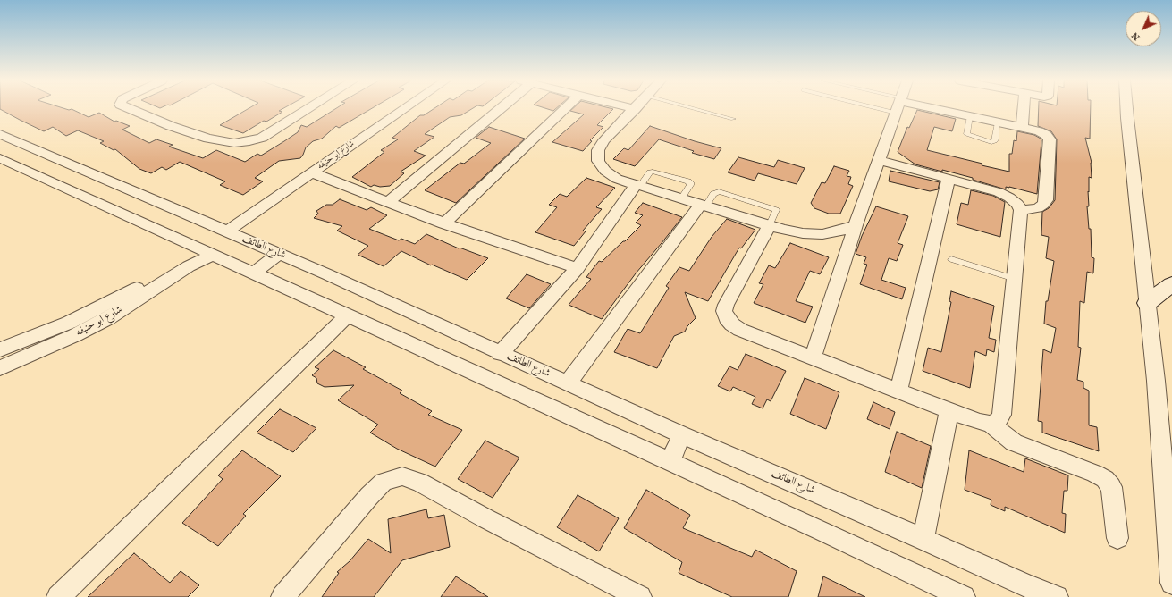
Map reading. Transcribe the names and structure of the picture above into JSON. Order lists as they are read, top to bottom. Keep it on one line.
{"streets":{"street":["شارع ابو حنيفه","شارع الطائف"]},"crossings":[["شارع ابو حنيفه","شارع الطائف"]],"north":"bottom left"}
